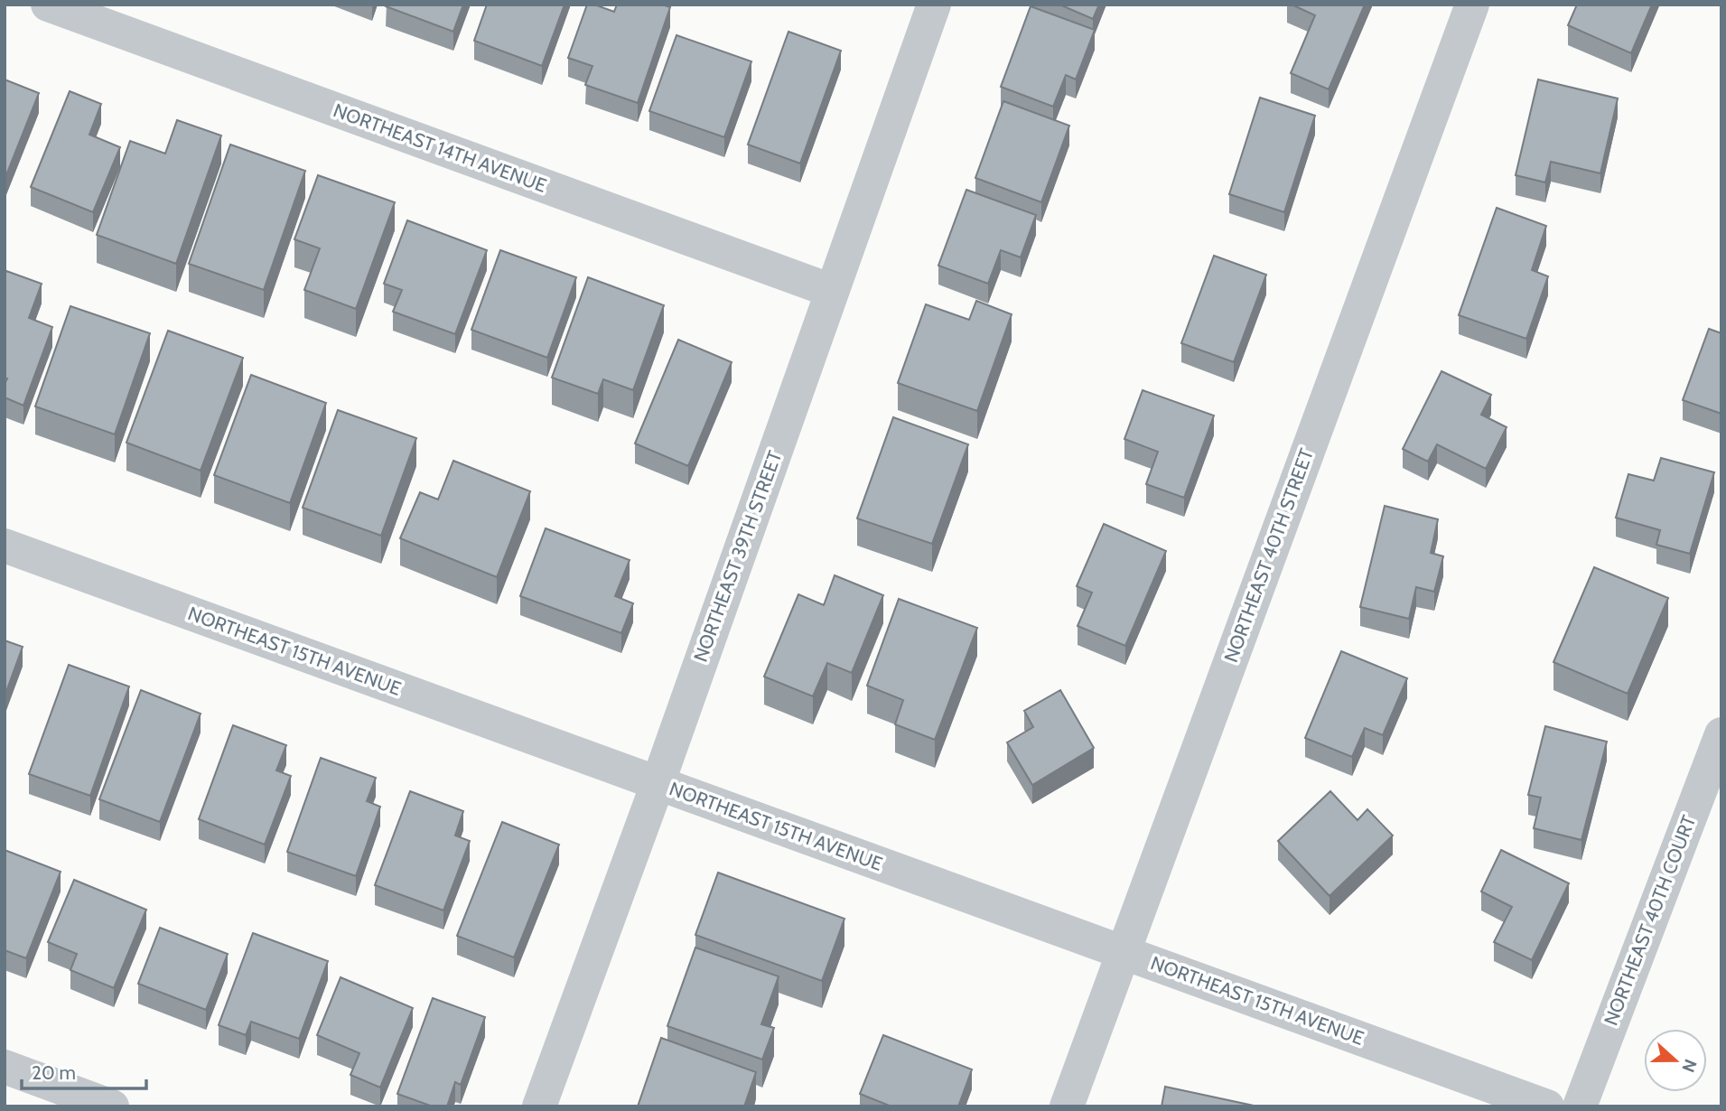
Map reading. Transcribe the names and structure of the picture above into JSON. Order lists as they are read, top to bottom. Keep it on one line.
{"streets":{"street":["NORTHEAST 14TH AVENUE","NORTHEAST 40TH STREET","NORTHEAST 39TH STREET","NORTHEAST 15TH AVENUE","NORTHEAST 40TH COURT"]},"crossings":[["NORTHEAST 14TH AVENUE","NORTHEAST 39TH STREET"],["NORTHEAST 40TH STREET","NORTHEAST 15TH AVENUE"],["NORTHEAST 39TH STREET","NORTHEAST 15TH AVENUE"]],"scale_bar":"20 m","north":"right"}
